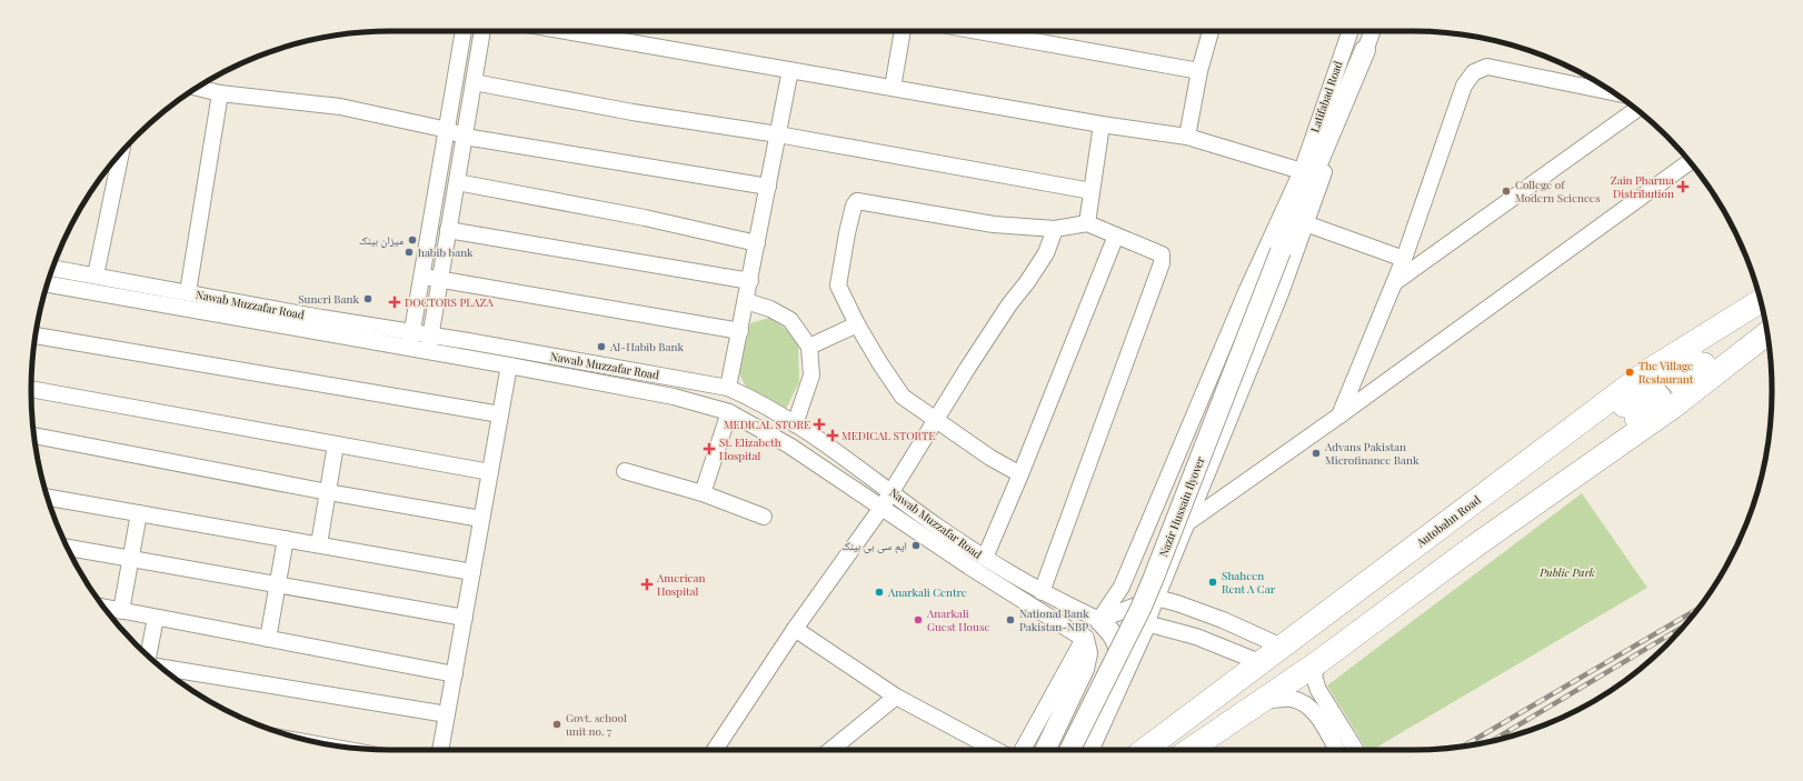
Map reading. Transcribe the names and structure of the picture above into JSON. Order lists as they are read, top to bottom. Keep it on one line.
{"streets":{"highway":["Autobahn Road"],"main road":["Nazir Hussain flyover"],"street":["Latifabad Road","Nawab Muzzafar Road"]},"crossings":[["Latifabad Road","Nawab Muzzafar Road"]],"parks":["Public Park"],"places":{"health":["Zain Pharma Distribution","DOCTORS PLAZA","MEDICAL STORE","MEDICAL STORTE","St. Elizabeth Hospital","American Hospital"],"other":["College of Modern Sciences","میزان بینک","habib bank","Suneri Bank","Al-Habib Bank","The Village Restaurant","Advans Pakistan Microfinance Bank","ایم سی بی بینک","Shaheen Rent A Car","Anarkali Centre","Anarkali Guest House","National Bank Pakistan-NBP","Govt. school unit no. 7"]}}
